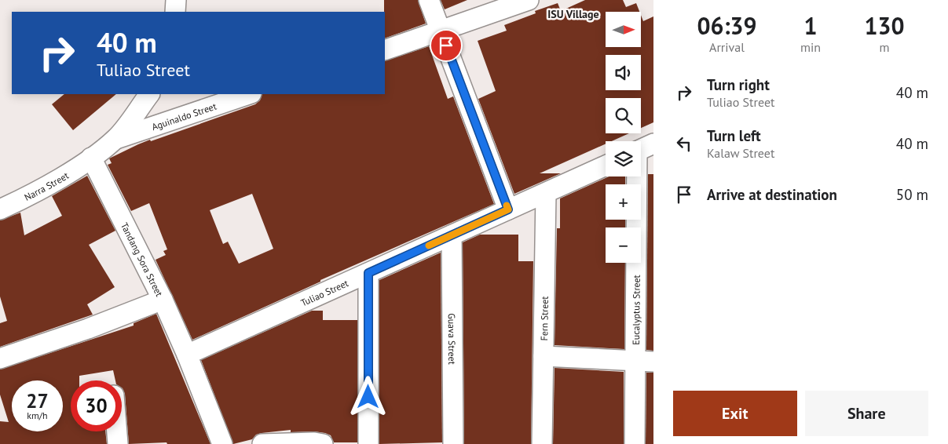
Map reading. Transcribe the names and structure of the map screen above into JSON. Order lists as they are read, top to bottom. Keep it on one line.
{"streets":{"street":["Aguinaldo Street","Narra Street","Tandang Sora Street","Tuliao Street","Eucalyptus Street","Fern Street","Guava Street"]},"crossings":[["Narra Street","Tandang Sora Street"],["Tandang Sora Street","Tuliao Street"],["Tuliao Street","Fern Street"],["Tuliao Street","Guava Street"]],"districts":["ISU Village"],"north":"right","page":{"eta":["06:39","Arrival","1","min","130","m"],"map_buttons":["+","−"],"turn":["40 m","Tuliao Street"],"list":[{"name":"Turn right","note":"Tuliao Street","value":"40 m"},{"name":"Turn left","note":"Kalaw Street","value":"40 m"},{"name":"Arrive at destination","value":"50 m"}],"speed":"27 km/h","limit":"30","buttons":["Exit","Share"]}}
